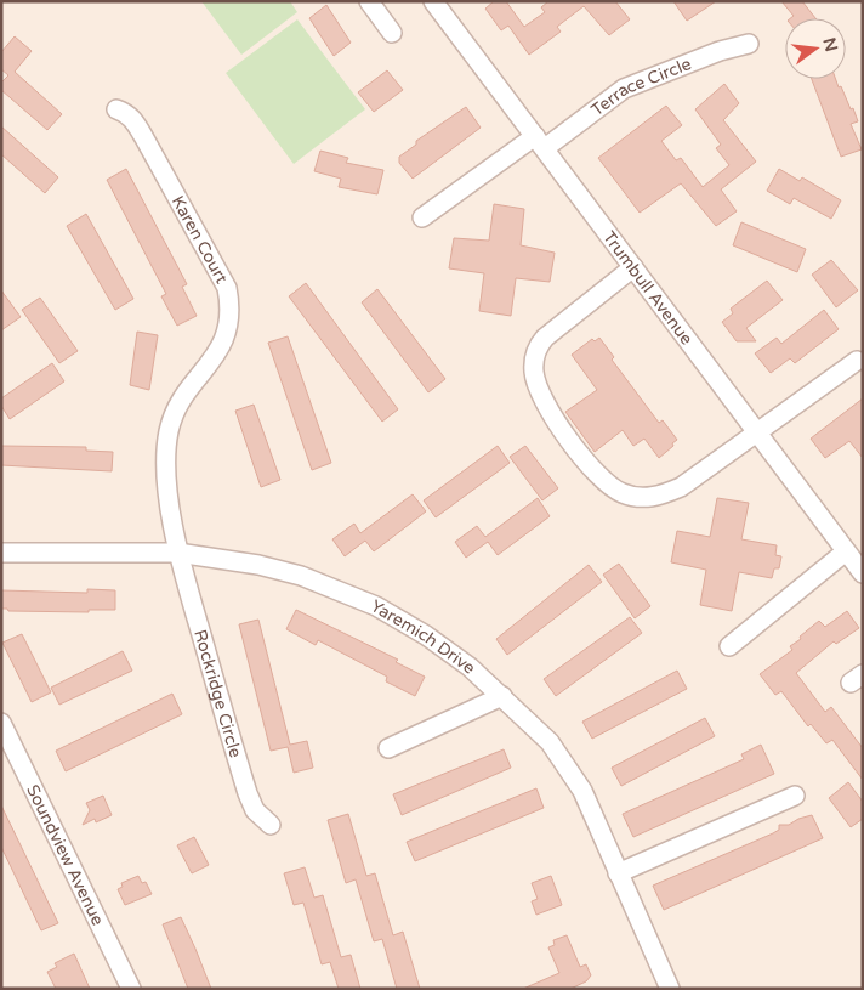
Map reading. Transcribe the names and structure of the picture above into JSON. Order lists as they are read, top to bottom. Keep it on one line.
{"streets":{"street":["Terrace Circle","Karen Court","Trumbull Avenue","Yaremich Drive","Rockridge Circle","Soundview Avenue"]},"crossings":[["Terrace Circle","Trumbull Avenue"],["Karen Court","Yaremich Drive"],["Karen Court","Rockridge Circle"],["Yaremich Drive","Rockridge Circle"]],"north":"right"}
